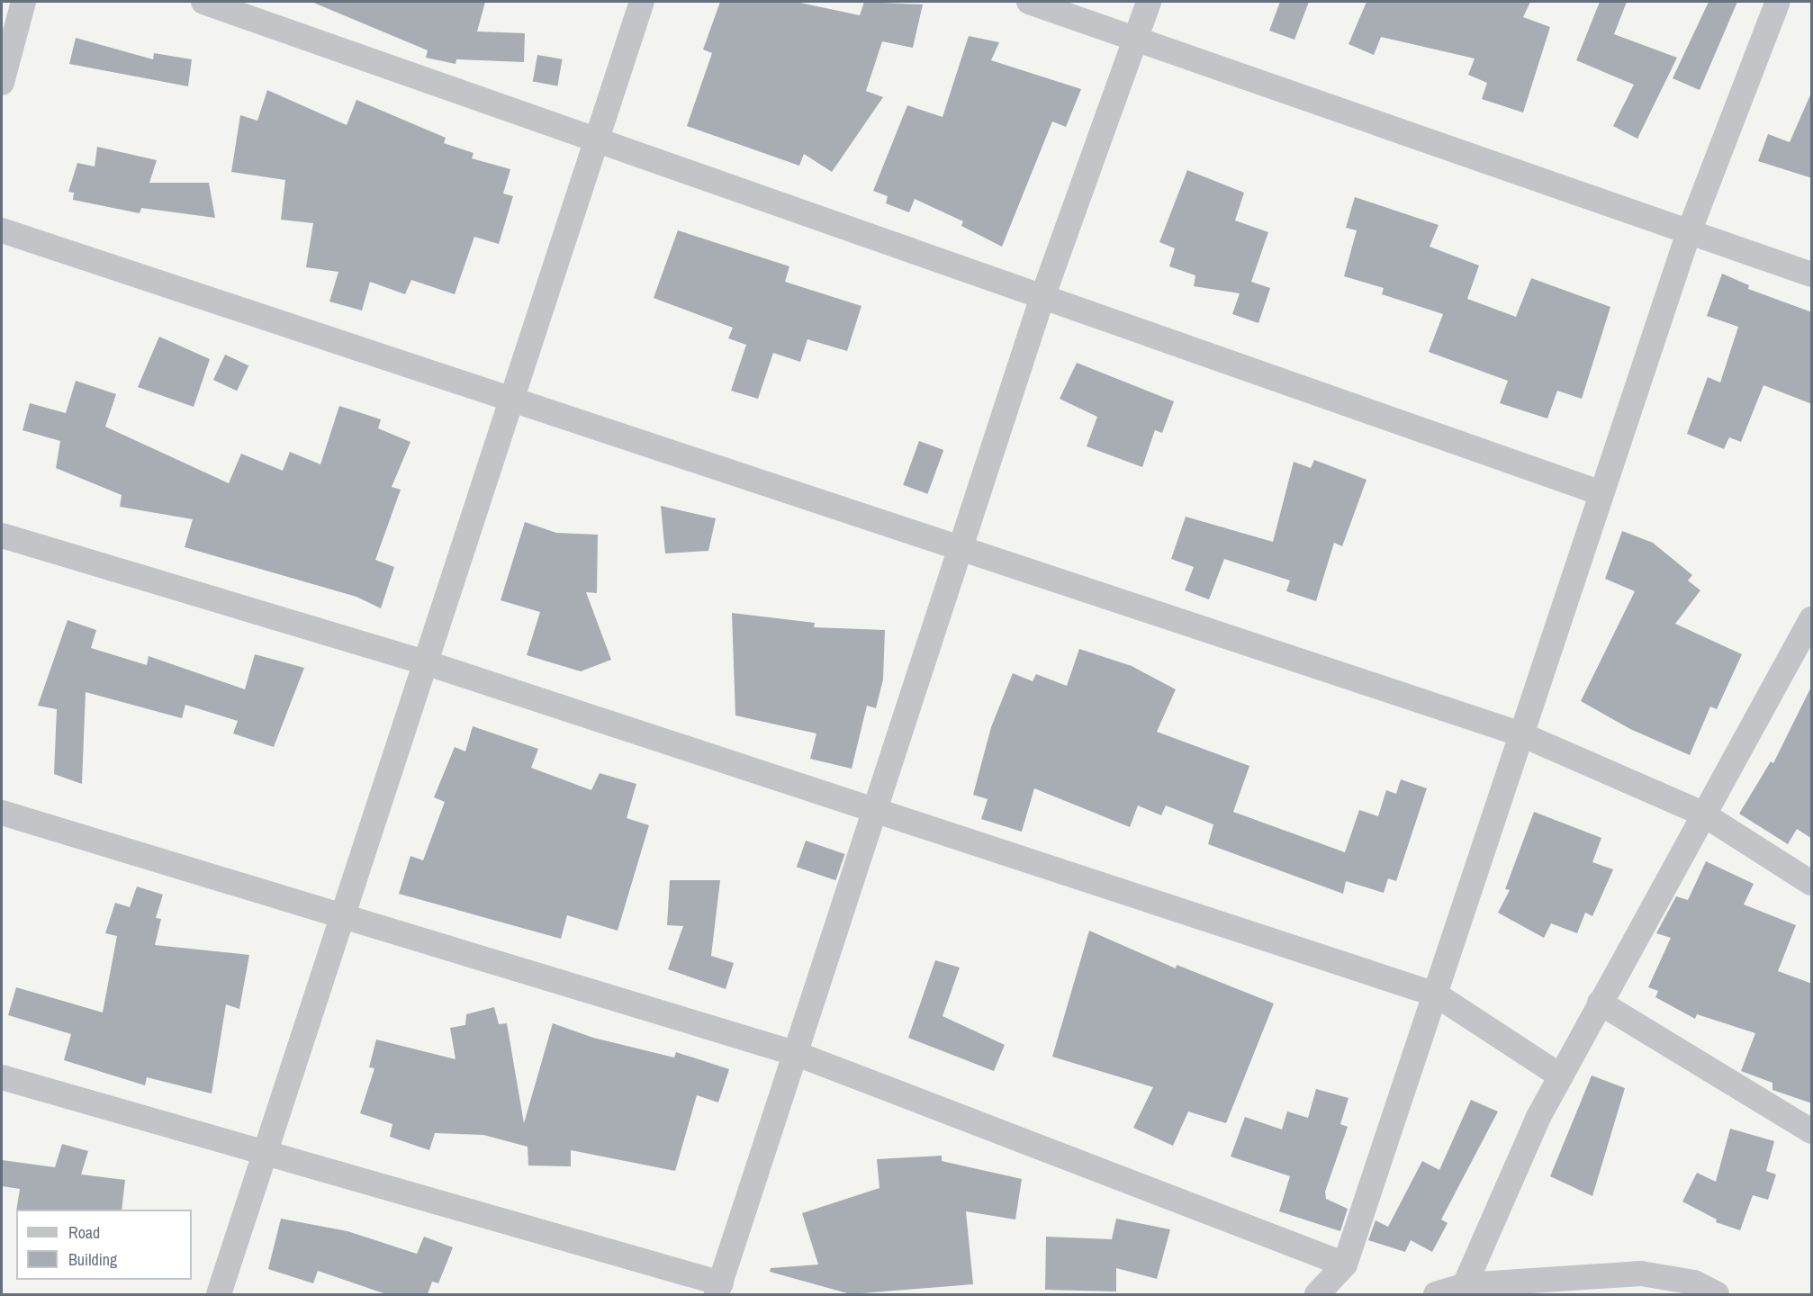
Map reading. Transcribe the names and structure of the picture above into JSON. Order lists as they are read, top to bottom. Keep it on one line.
{"legend":["Road","Building"]}
